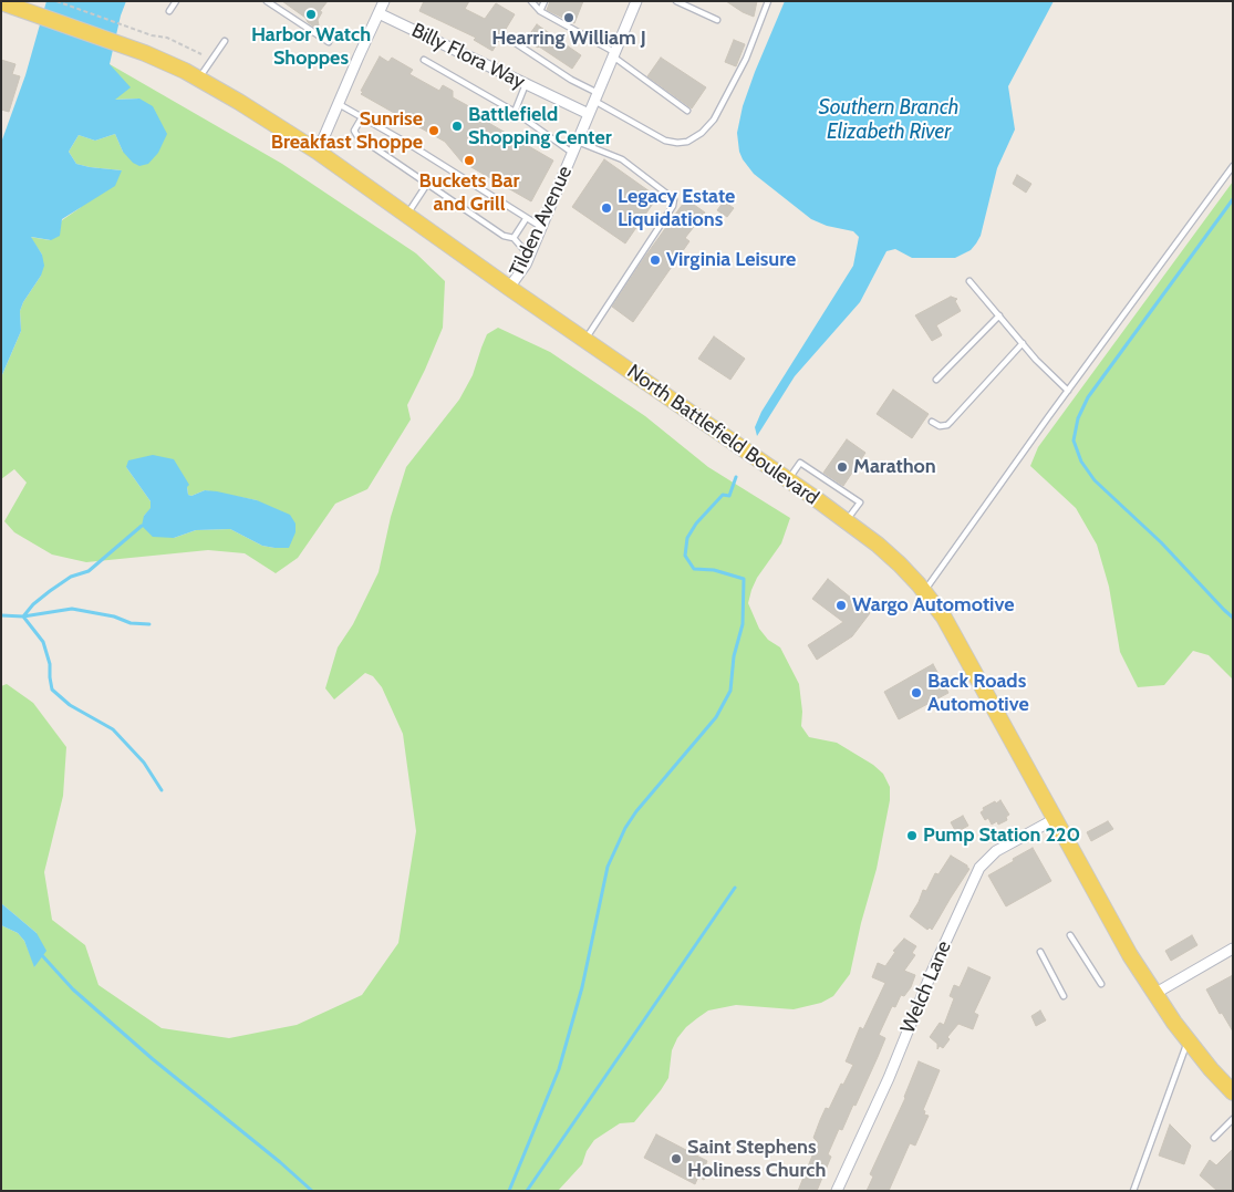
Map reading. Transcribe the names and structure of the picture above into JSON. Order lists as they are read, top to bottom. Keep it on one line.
{"streets":{"main road":["North Battlefield Boulevard"],"street":["Billy Flora Way","Tilden Avenue","Welch Lane"]},"crossings":[["Billy Flora Way","Tilden Avenue"],["Tilden Avenue","North Battlefield Boulevard"],["North Battlefield Boulevard","Welch Lane"]],"water":["Southern Branch Elizabeth River"],"places":["Harbor Watch Shoppes","Hearring William J","Battlefield Shopping Center","Sunrise Breakfast Shoppe","Buckets Bar and Grill","Legacy Estate Liquidations","Virginia Leisure","Marathon","Wargo Automotive","Back Roads Automotive","Pump Station 220","Saint Stephens Holiness Church"]}
